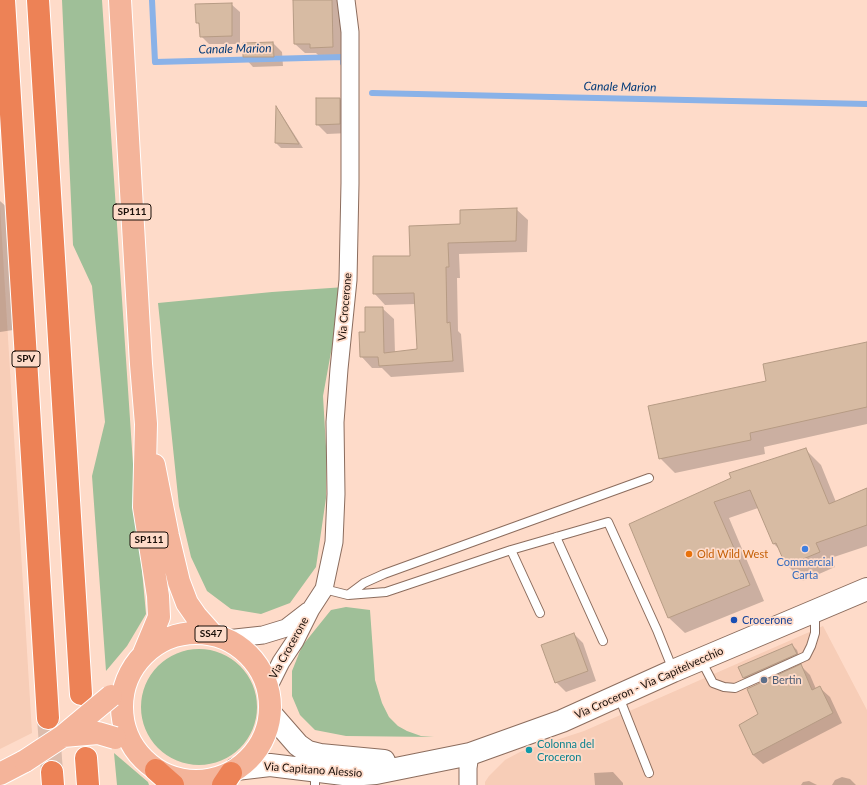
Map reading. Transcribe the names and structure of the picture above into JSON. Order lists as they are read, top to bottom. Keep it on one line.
{"streets":{"highway":["SPV","SS47"],"main road":["SP111","Via Croceron - Via Capitelvecchio","Via Capitano Alessio"],"street":["Via Crocerone"]},"crossings":[["SP111","Via Crocerone"],["SP111","SS47"],["Via Crocerone","SS47"],["SS47","Via Capitano Alessio"],["Via Croceron - Via Capitelvecchio","Via Capitano Alessio"]],"water":["Canale Marion"],"places":["Commercial Carta","Old Wild West","Crocerone","Bertin","Colonna del Croceron"]}
